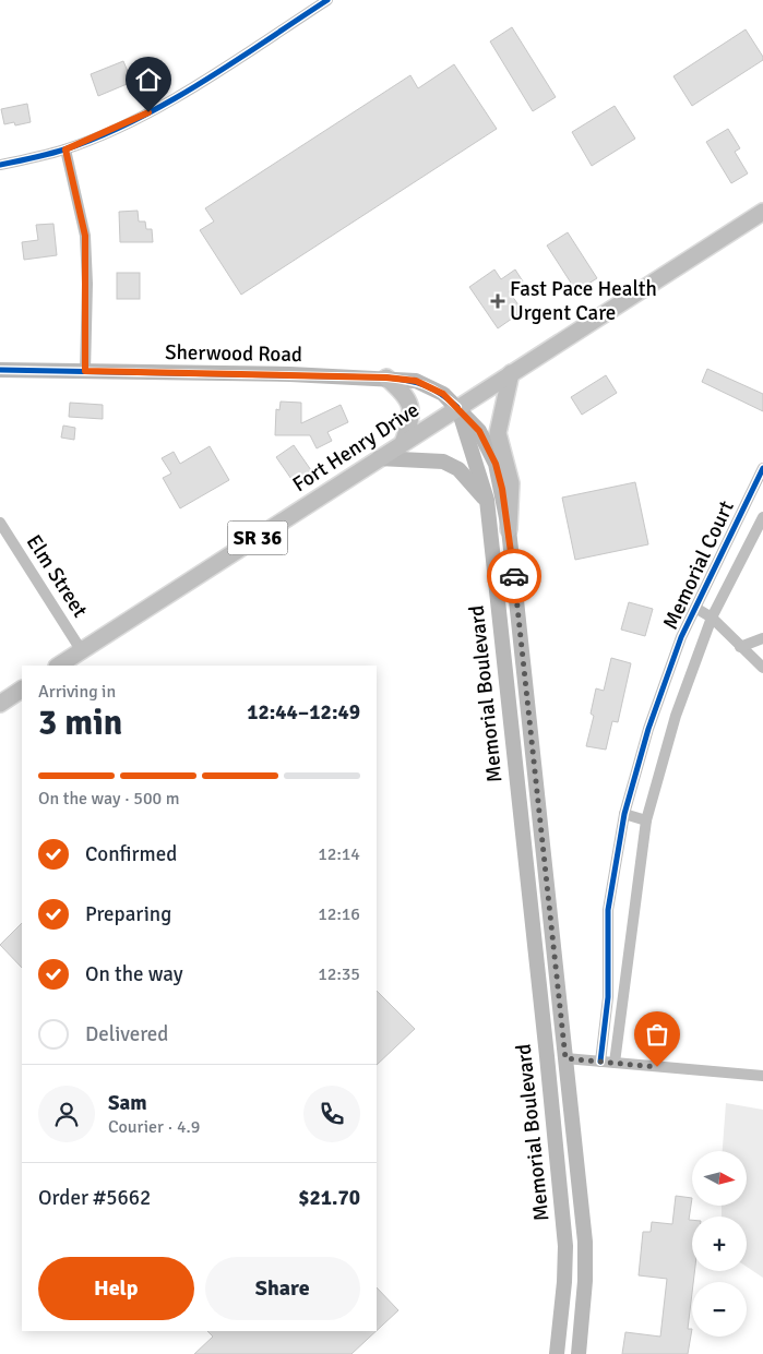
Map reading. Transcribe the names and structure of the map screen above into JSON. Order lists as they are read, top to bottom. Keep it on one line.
{"streets":{"main road":["Sherwood Road","Fort Henry Drive","SR 36","Memorial Boulevard"],"street":["Memorial Court","Elm Street"]},"crossings":[["Sherwood Road","Fort Henry Drive"],["Sherwood Road","Memorial Boulevard"],["Fort Henry Drive","Elm Street"],["Fort Henry Drive","Memorial Boulevard"]],"places":{"health":["Fast Pace Health Urgent Care"]},"north":"right","page":{"heading":["3 min","Arriving in","12:44–12:49"],"panel":["Sam","Courier · 4.9","Order #5662","$21.70"],"bar":"On the way · 500 m","list":[["Confirmed","12:14"],["Preparing","12:16"],["On the way","12:35"],"Delivered"],"map_buttons":["+","−"],"buttons":["Help","Share"]}}
